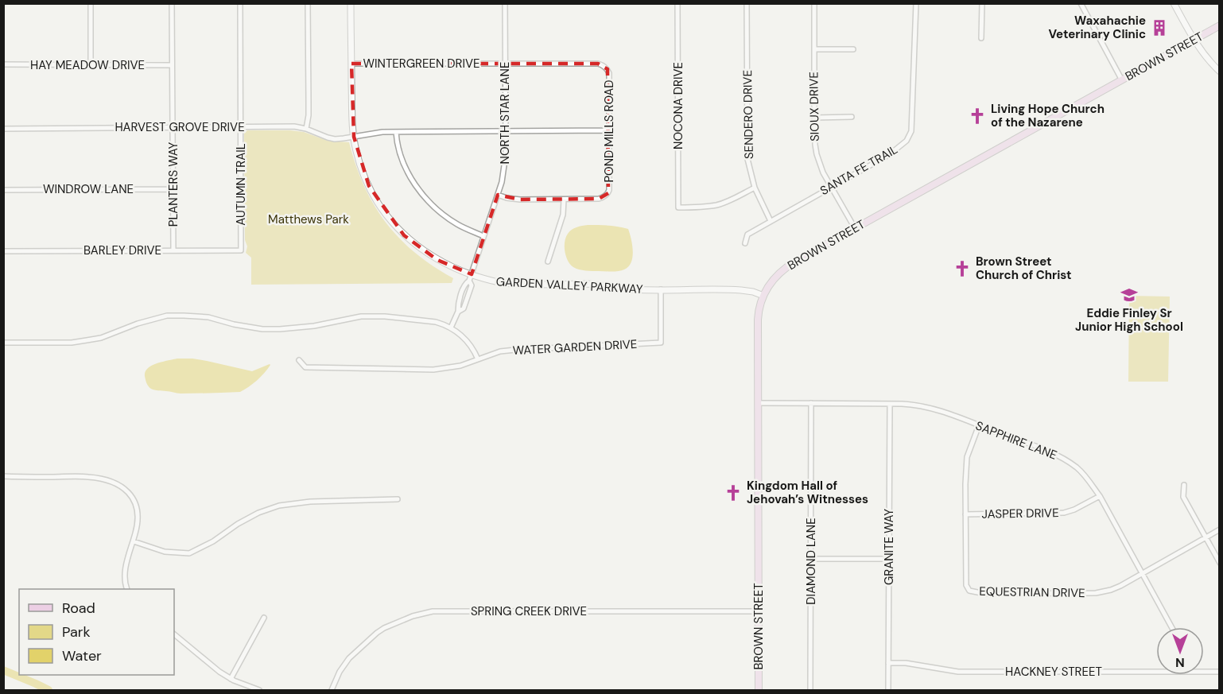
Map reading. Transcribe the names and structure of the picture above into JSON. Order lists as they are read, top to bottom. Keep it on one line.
{"streets":{"main road":["BROWN STREET"],"street":["WINTERGREEN DRIVE","HAY MEADOW DRIVE","NOCONA DRIVE","SIOUX DRIVE","NORTH STAR LANE","SENDERO DRIVE","HARVEST GROVE DRIVE","POND MILLS ROAD","SANTA FE TRAIL","PLANTERS WAY","AUTUMN TRAIL","WINDROW LANE","BARLEY DRIVE","GARDEN VALLEY PARKWAY","WATER GARDEN DRIVE","SAPPHIRE LANE","JASPER DRIVE","GRANITE WAY","DIAMOND LANE","EQUESTRIAN DRIVE","SPRING CREEK DRIVE","HACKNEY STREET"]},"crossings":[["BROWN STREET","SIOUX DRIVE"],["BROWN STREET","GARDEN VALLEY PARKWAY"],["BROWN STREET","SAPPHIRE LANE"],["BROWN STREET","SPRING CREEK DRIVE"],["WINTERGREEN DRIVE","NORTH STAR LANE"],["WINTERGREEN DRIVE","POND MILLS ROAD"],["WINTERGREEN DRIVE","GARDEN VALLEY PARKWAY"],["HAY MEADOW DRIVE","PLANTERS WAY"],["NOCONA DRIVE","SENDERO DRIVE"],["SIOUX DRIVE","SANTA FE TRAIL"],["NORTH STAR LANE","HARVEST GROVE DRIVE"],["NORTH STAR LANE","GARDEN VALLEY PARKWAY"],["SENDERO DRIVE","SANTA FE TRAIL"],["HARVEST GROVE DRIVE","POND MILLS ROAD"],["HARVEST GROVE DRIVE","PLANTERS WAY"],["HARVEST GROVE DRIVE","AUTUMN TRAIL"],["HARVEST GROVE DRIVE","GARDEN VALLEY PARKWAY"],["PLANTERS WAY","WINDROW LANE"],["PLANTERS WAY","BARLEY DRIVE"],["AUTUMN TRAIL","BARLEY DRIVE"],["GARDEN VALLEY PARKWAY","WATER GARDEN DRIVE"],["SAPPHIRE LANE","JASPER DRIVE"],["SAPPHIRE LANE","GRANITE WAY"],["SAPPHIRE LANE","DIAMOND LANE"],["SAPPHIRE LANE","EQUESTRIAN DRIVE"],["JASPER DRIVE","EQUESTRIAN DRIVE"],["GRANITE WAY","HACKNEY STREET"]],"parks":["Matthews Park"],"places":{"building":["Waxahachie Veterinary Clinic"],"church":["Living Hope Church of the Nazarene","Brown Street Church of Christ","Kingdom Hall of Jehovah’s Witnesses"],"school or university":["Eddie Finley Sr Junior High School"]},"legend":["Road","Park","Water"],"north":"bottom"}
